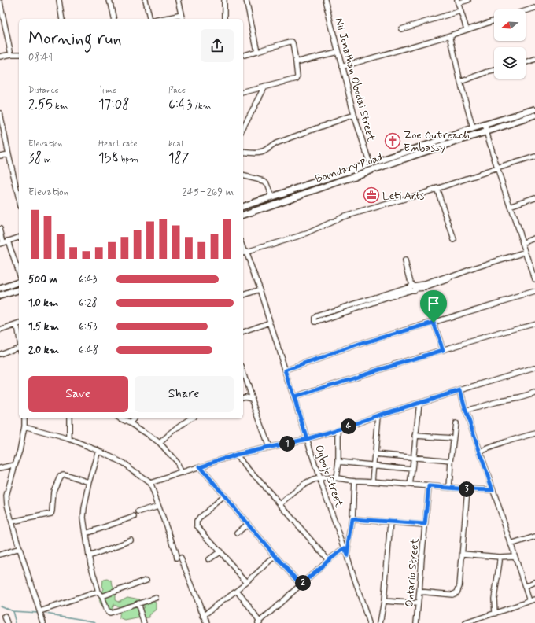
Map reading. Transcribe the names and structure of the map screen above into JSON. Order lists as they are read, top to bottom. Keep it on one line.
{"streets":{"main road":["Boundary Road"],"street":["Nii Jonathan Obodai Street","Ogbojo Street","Ontario Street"]},"crossings":[["Nii Jonathan Obodai Street","Boundary Road"]],"places":{"church":["Zoe Outreach Embassy"],"office":["Leti Arts"]},"north":"left","page":{"heading":["Morning run","08:41"],"stats":[["Distance","2.55 km"],["Time","17:08"],["Pace","6:43 /km"],["Elevation","38 m"],["Heart rate","158 bpm"],["kcal","187"]],"chart":["Elevation","245–269 m"],"list":[{"name":"500 m","note":"6:43"},{"name":"1.0 km","note":"6:28"},{"name":"1.5 km","note":"6:53"},{"name":"2.0 km","note":"6:48"}],"buttons":["Save","Share"],"pins":["4","1","3","2"]}}
